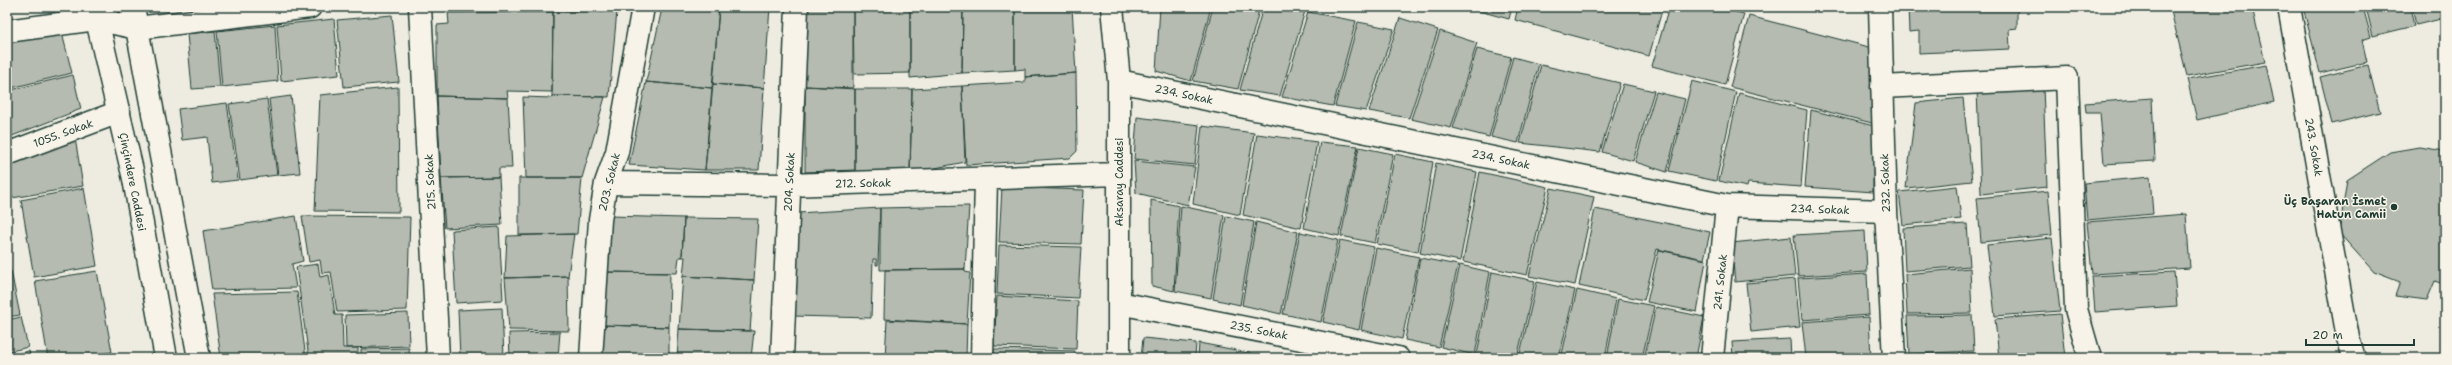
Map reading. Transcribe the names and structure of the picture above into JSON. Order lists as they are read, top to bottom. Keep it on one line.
{"streets":{"street":["234. Sokak","1055. Sokak","243. Sokak","Çinçindere Caddesi","215. Sokak","203. Sokak","204. Sokak","Aksaray Caddesi","212. Sokak","232. Sokak","241. Sokak","235. Sokak"]},"crossings":[["234. Sokak","Aksaray Caddesi"],["234. Sokak","232. Sokak"],["234. Sokak","241. Sokak"],["1055. Sokak","Çinçindere Caddesi"],["203. Sokak","212. Sokak"],["204. Sokak","212. Sokak"],["Aksaray Caddesi","212. Sokak"],["Aksaray Caddesi","235. Sokak"]],"places":["Üç Başaran İsmet Hatun Camii"],"scale_bar":"20 m"}
